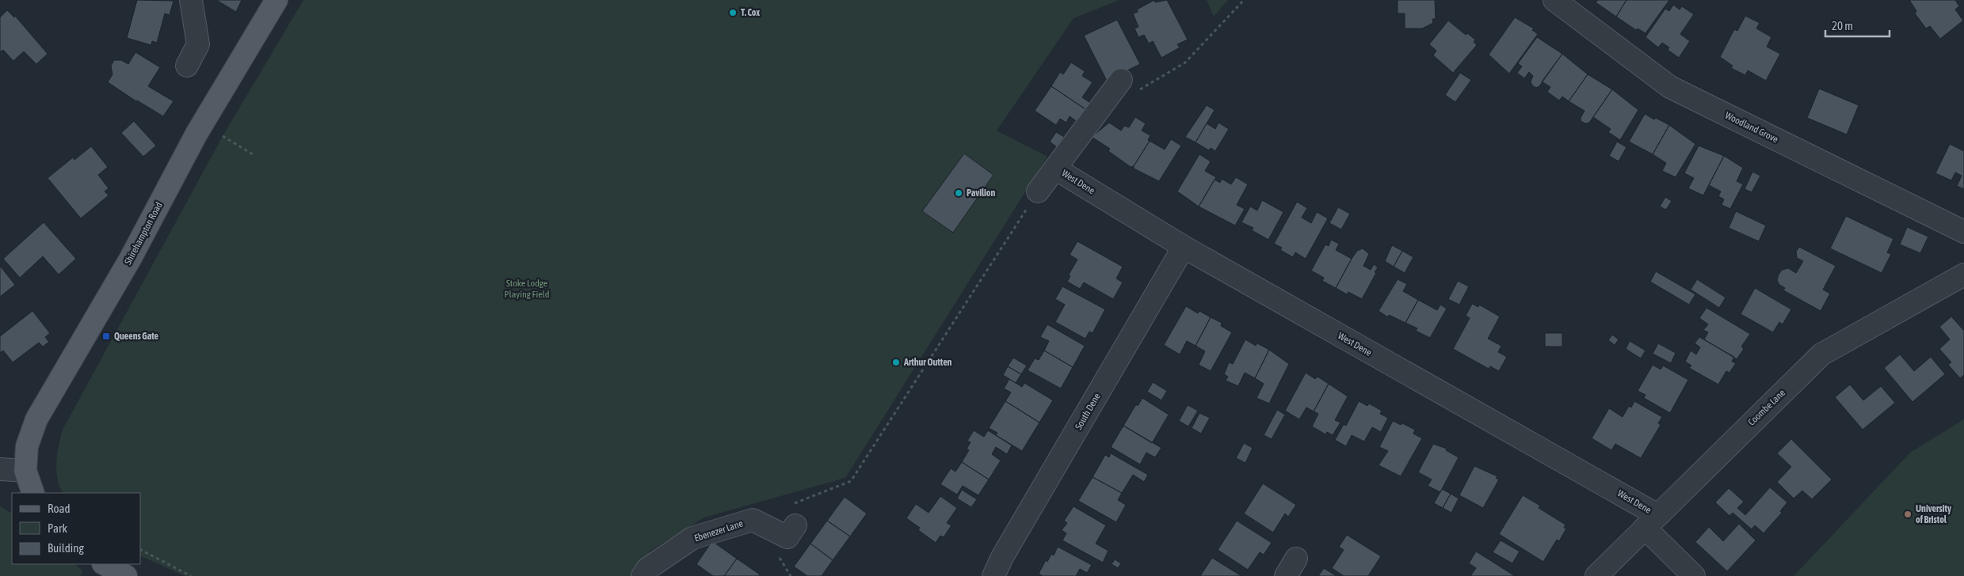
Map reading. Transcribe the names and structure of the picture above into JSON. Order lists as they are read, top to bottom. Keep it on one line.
{"streets":{"main road":["Shirehampton Road"],"street":["Woodland Grove","West Dene","Coombe Lane","South Dene","Ebenezer Lane"]},"crossings":[["West Dene","Coombe Lane"],["West Dene","South Dene"]],"parks":["Stoke Lodge Playing Field"],"places":{"other":["T. Cox","Pavilion","Arthur Outten","University of Bristol"],"transit":["Queens Gate"]},"legend":["Road","Park","Building"],"scale_bar":"20 m"}
